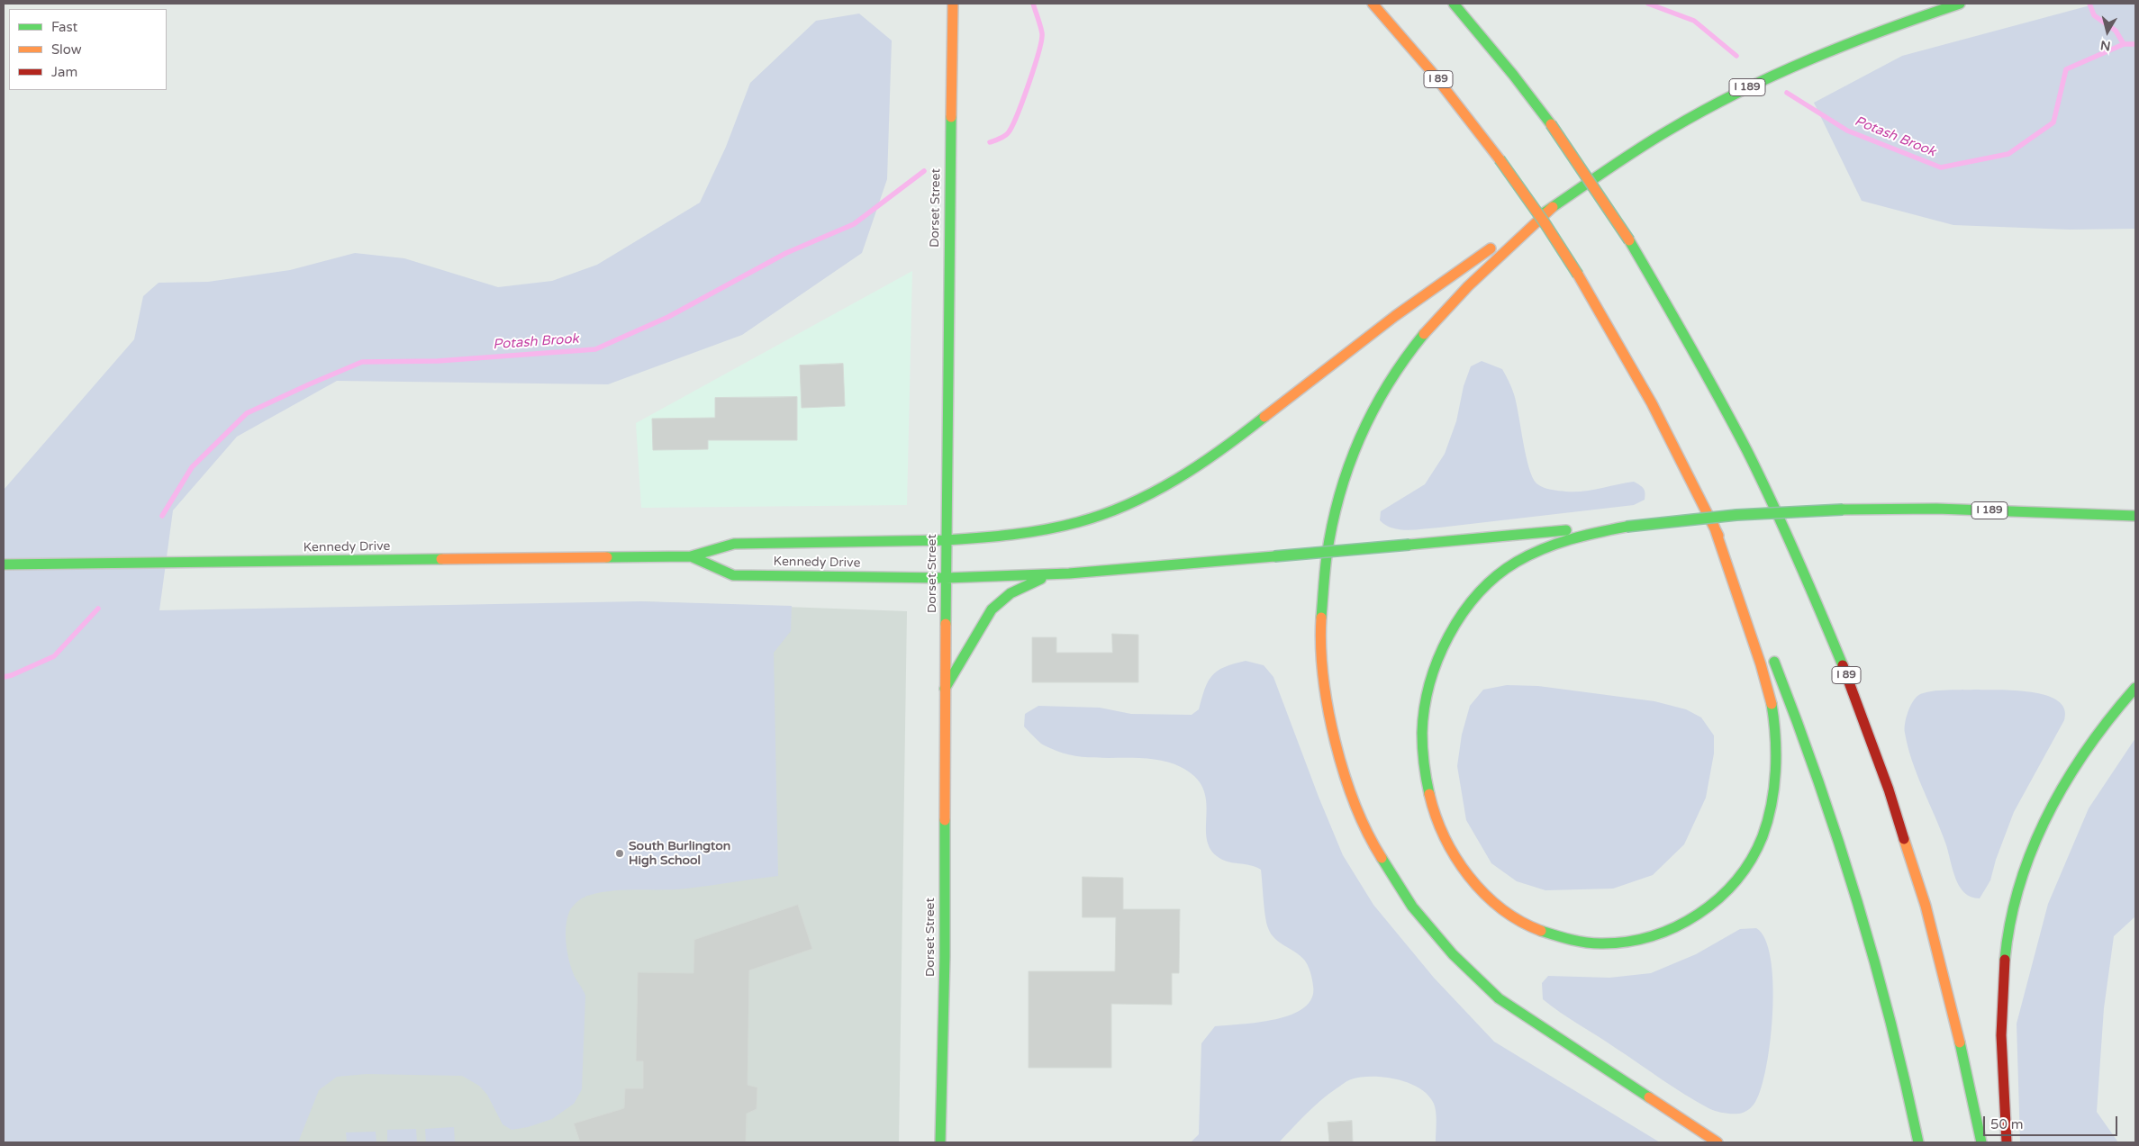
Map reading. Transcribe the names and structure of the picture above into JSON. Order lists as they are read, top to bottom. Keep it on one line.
{"streets":{"main road":["I 89","I 189","Dorset Street","Kennedy Drive"]},"crossings":[["I 189","Kennedy Drive"],["Dorset Street","Kennedy Drive"]],"water":["Potash Brook"],"places":["South Burlington High School"],"legend":["Fast","Slow","Jam"],"scale_bar":"50 m","north":"bottom"}
